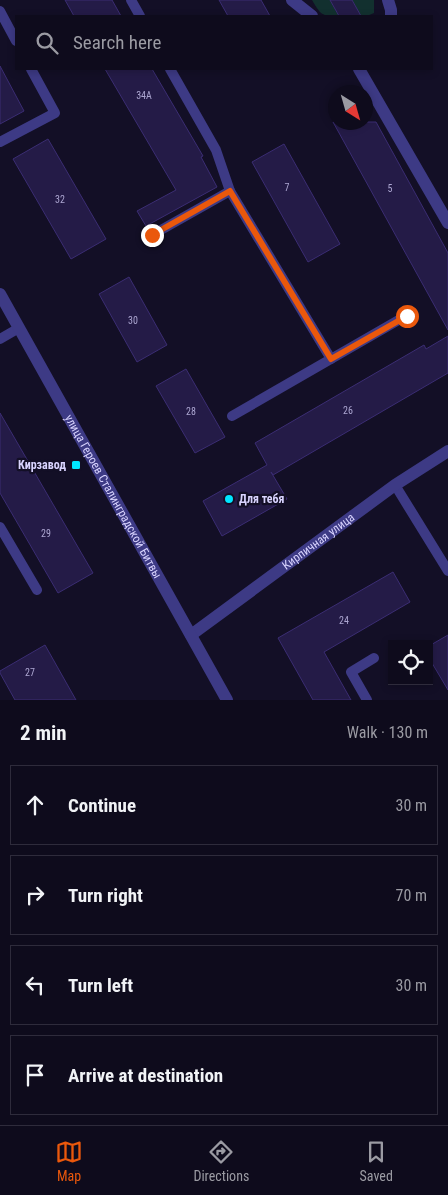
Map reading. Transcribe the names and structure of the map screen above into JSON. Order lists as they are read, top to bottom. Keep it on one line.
{"streets":{"street":["улица Героев Сталинградской Битвы","Кирпичная улица"]},"crossings":[["улица Героев Сталинградской Битвы","Кирпичная улица"]],"places":{"transit":["Кирзавод"],"other":["Для тебя"]},"house_numbers":["34А","7","5","32","30","26","28","29","24","27"],"north":"bottom right","page":{"search":"Search here","heading":["2 min","Walk · 130 m"],"list":[["Continue","30 m"],["Turn right","70 m"],["Turn left","30 m"],"Arrive at destination"],"nav":["Map","Directions","Saved"]}}
